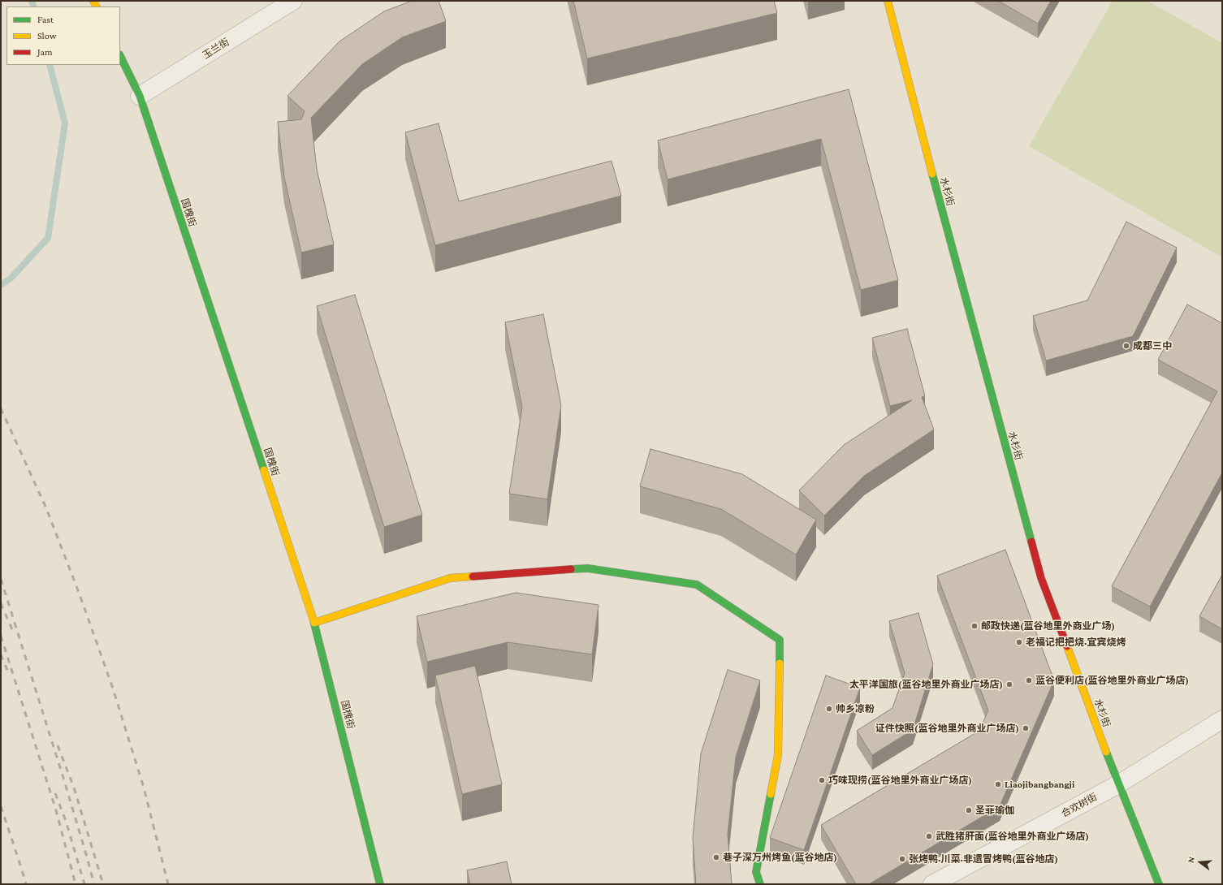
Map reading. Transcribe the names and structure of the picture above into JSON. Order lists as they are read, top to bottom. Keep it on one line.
{"streets":{"street":["玉兰街","水杉街","国槐街","合欢树街"]},"crossings":[["玉兰街","国槐街"],["水杉街","合欢树街"]],"places":["成都三中","邮政快递(蓝谷地里外商业广场)","老福记把把烧·宜宾烧烤","蓝谷便利店(蓝谷地里外商业广场店)","太平洋国旅(蓝谷地里外商业广场店)","帅乡凉粉","证件快照(蓝谷地里外商业广场店)","巧味现捞(蓝谷地里外商业广场店)","Liaojibangbangji","圣菲瑜伽","武胜猪肝面(蓝谷地里外商业广场店)","巷子深万州烤鱼(蓝谷地店)","张烤鸭·川菜·非遗冒烤鸭(蓝谷地店)"],"legend":["Fast","Slow","Jam"],"north":"left"}
